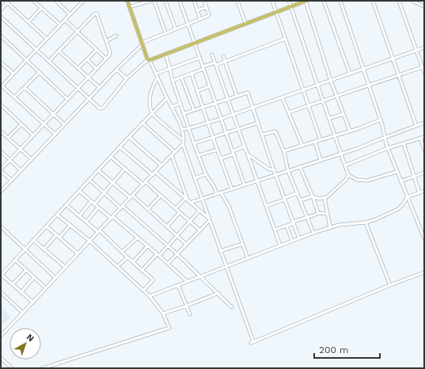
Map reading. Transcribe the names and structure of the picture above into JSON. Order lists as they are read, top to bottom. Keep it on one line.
{"scale_bar":"200 m","north":"top right"}
